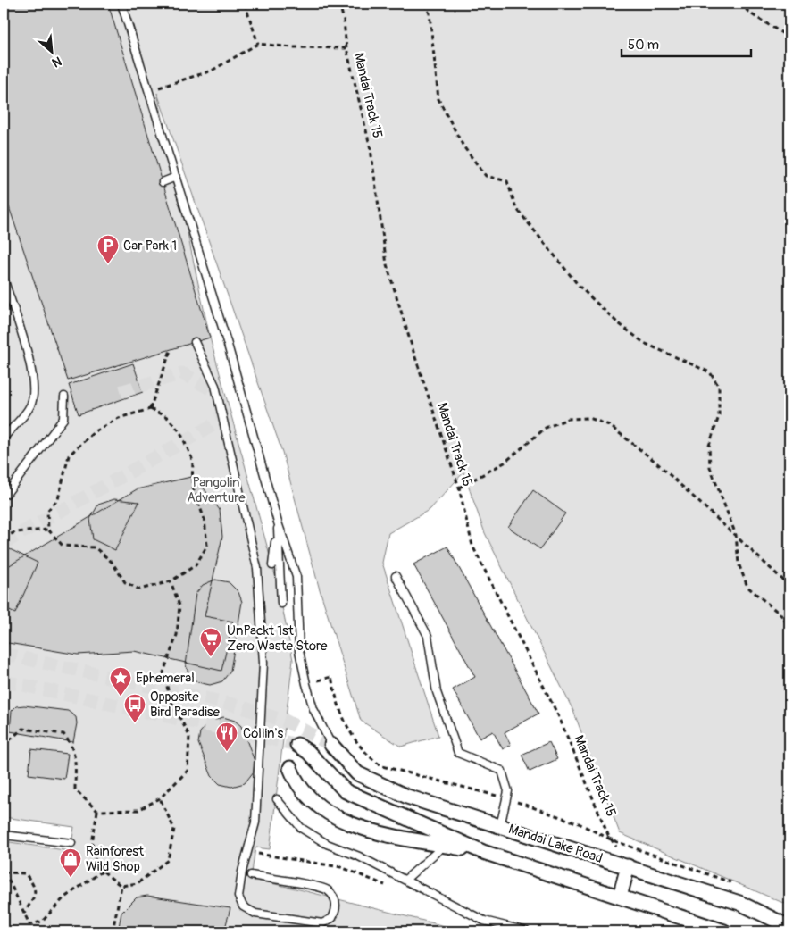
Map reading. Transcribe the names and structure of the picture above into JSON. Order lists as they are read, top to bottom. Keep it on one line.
{"streets":{"street":["Mandai Lake Road"],"path":["Mandai Track 15"]},"crossings":[["Mandai Track 15","Mandai Lake Road"]],"parks":["Pangolin Adventure"],"places":{"parking":["Car Park 1"],"supermarket":["UnPackt 1st Zero Waste Store"],"place":["Ephemeral"],"bus stop":["Opposite Bird Paradise"],"restaurant":["Collin's"],"shop":["Rainforest Wild Shop"]},"scale_bar":"50 m","north":"bottom right"}
